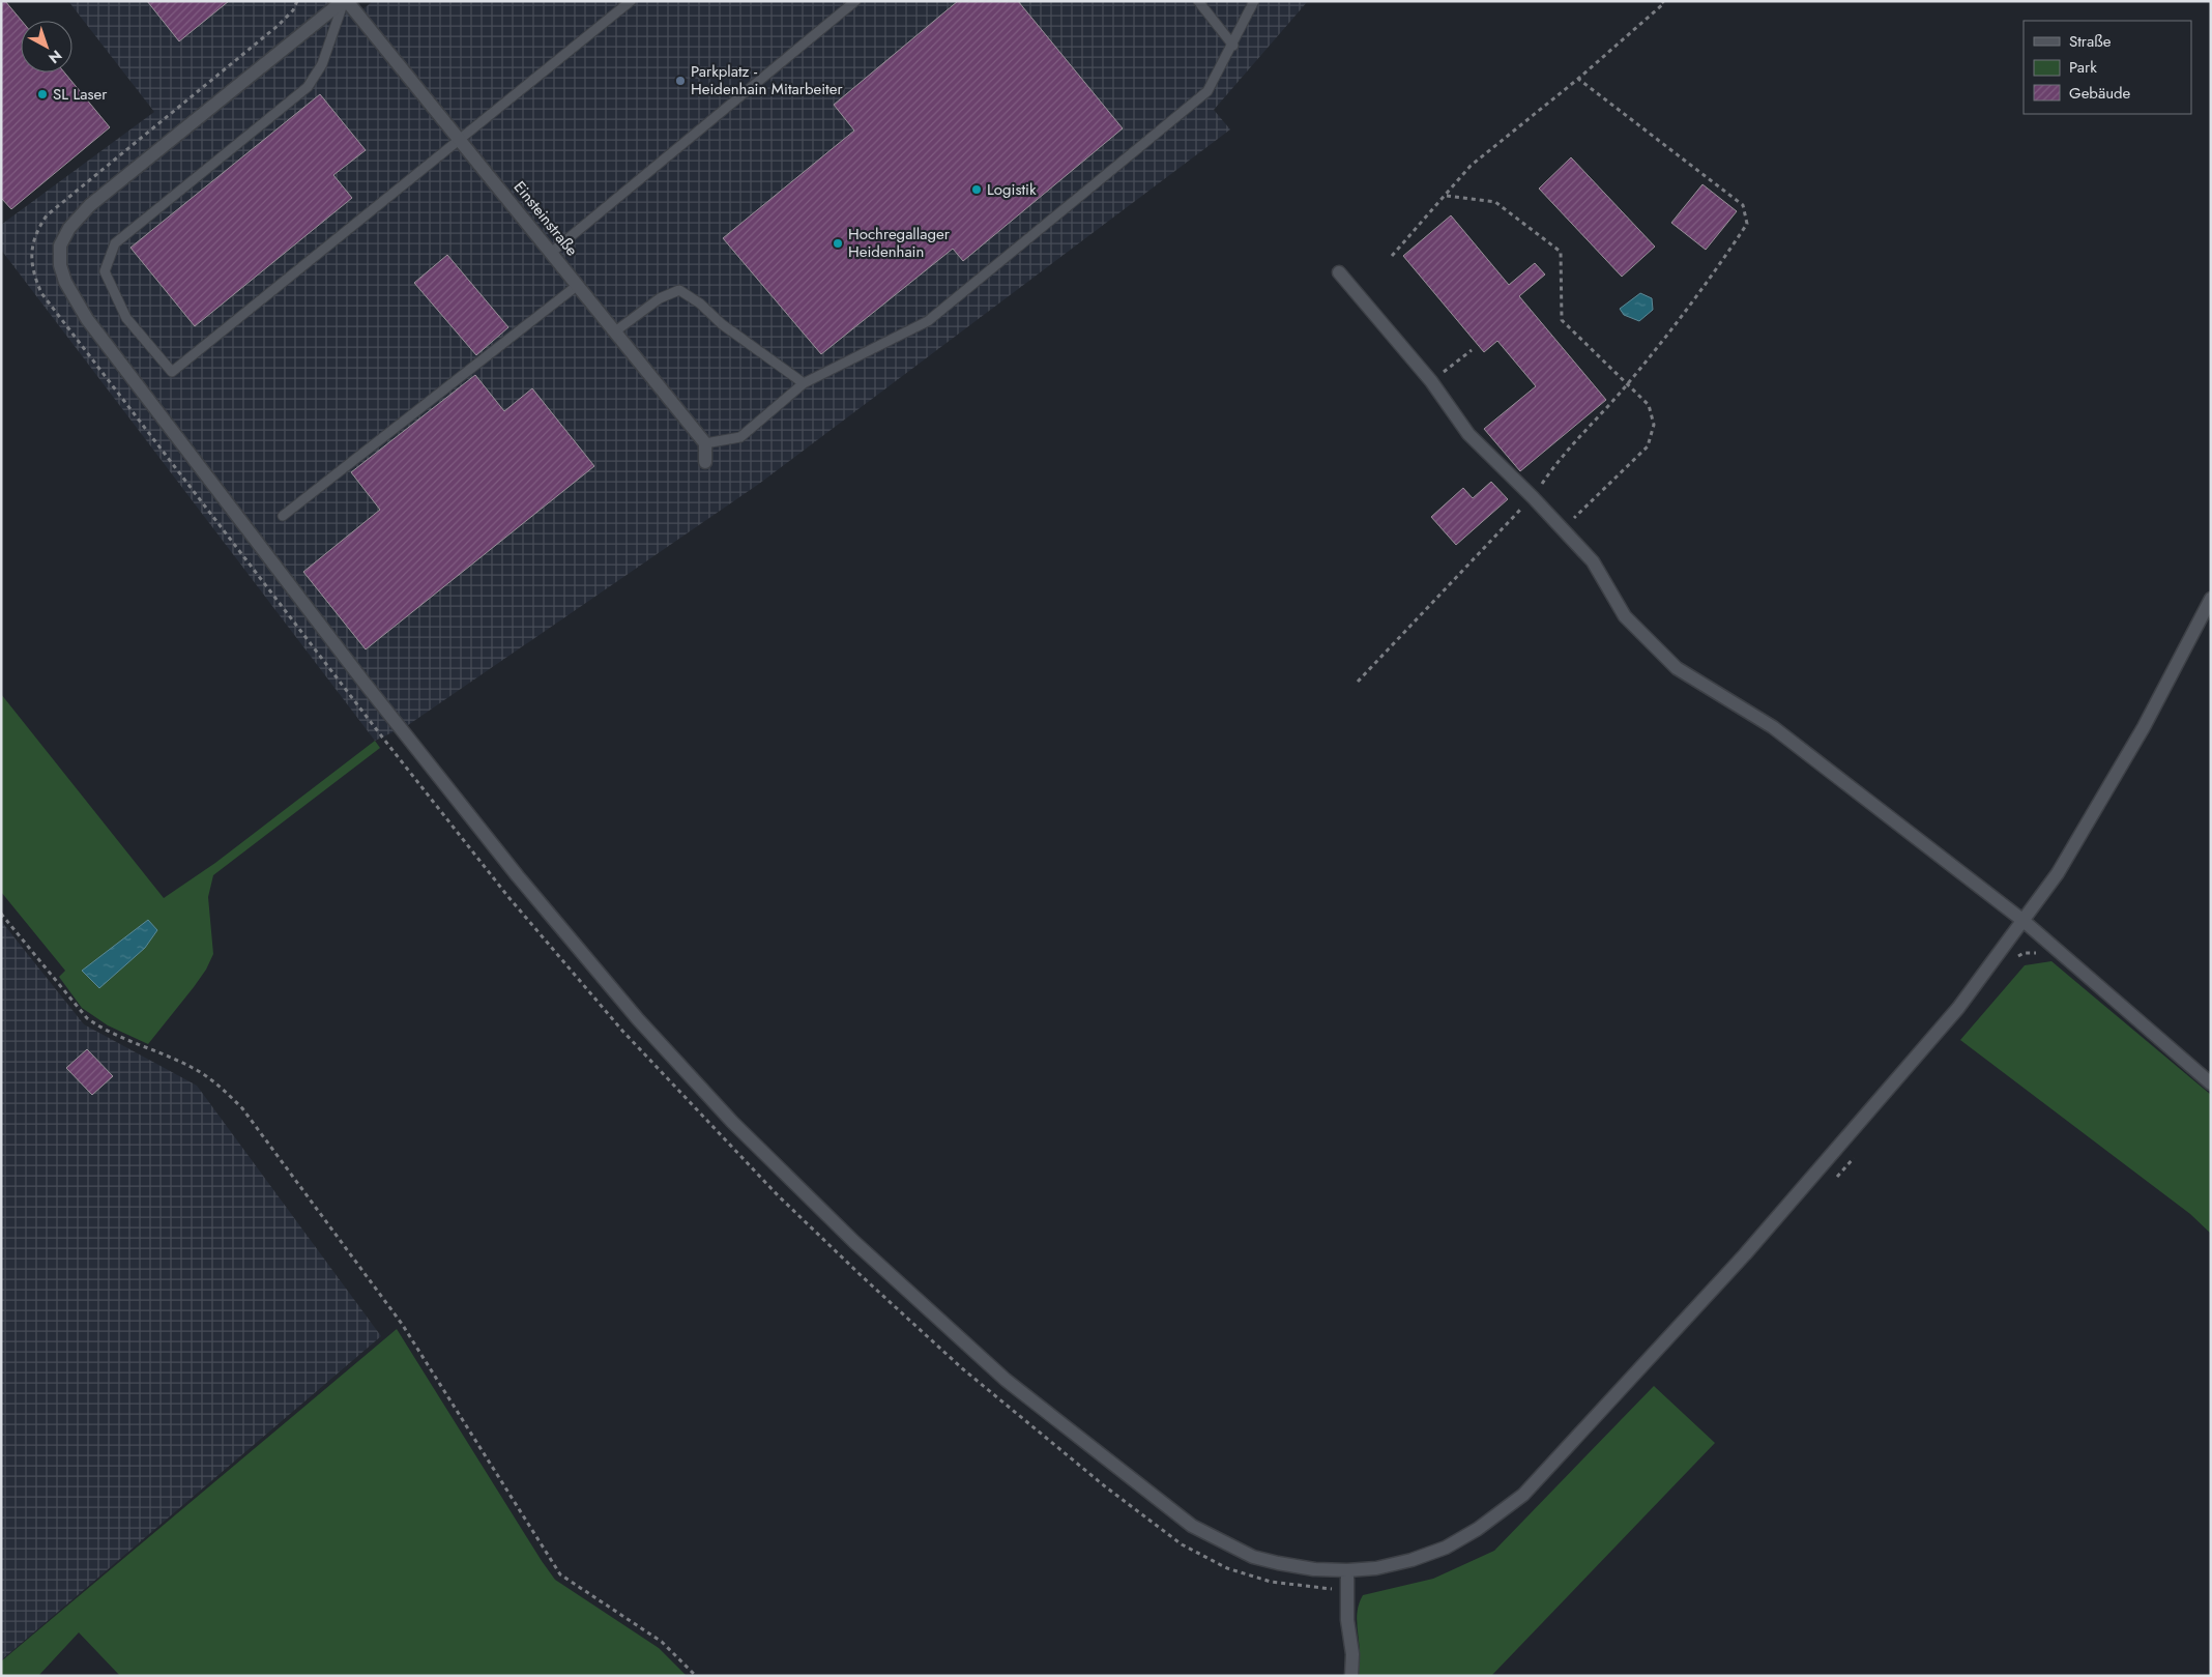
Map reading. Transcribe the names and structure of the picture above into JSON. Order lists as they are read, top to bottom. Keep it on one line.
{"streets":{"street":["Einsteinstraße"]},"places":["Parkplatz - Heidenhain Mitarbeiter","SL Laser","Logistik","Hochregallager Heidenhain"],"legend":["Straße","Park","Gebäude"],"north":"bottom right"}
